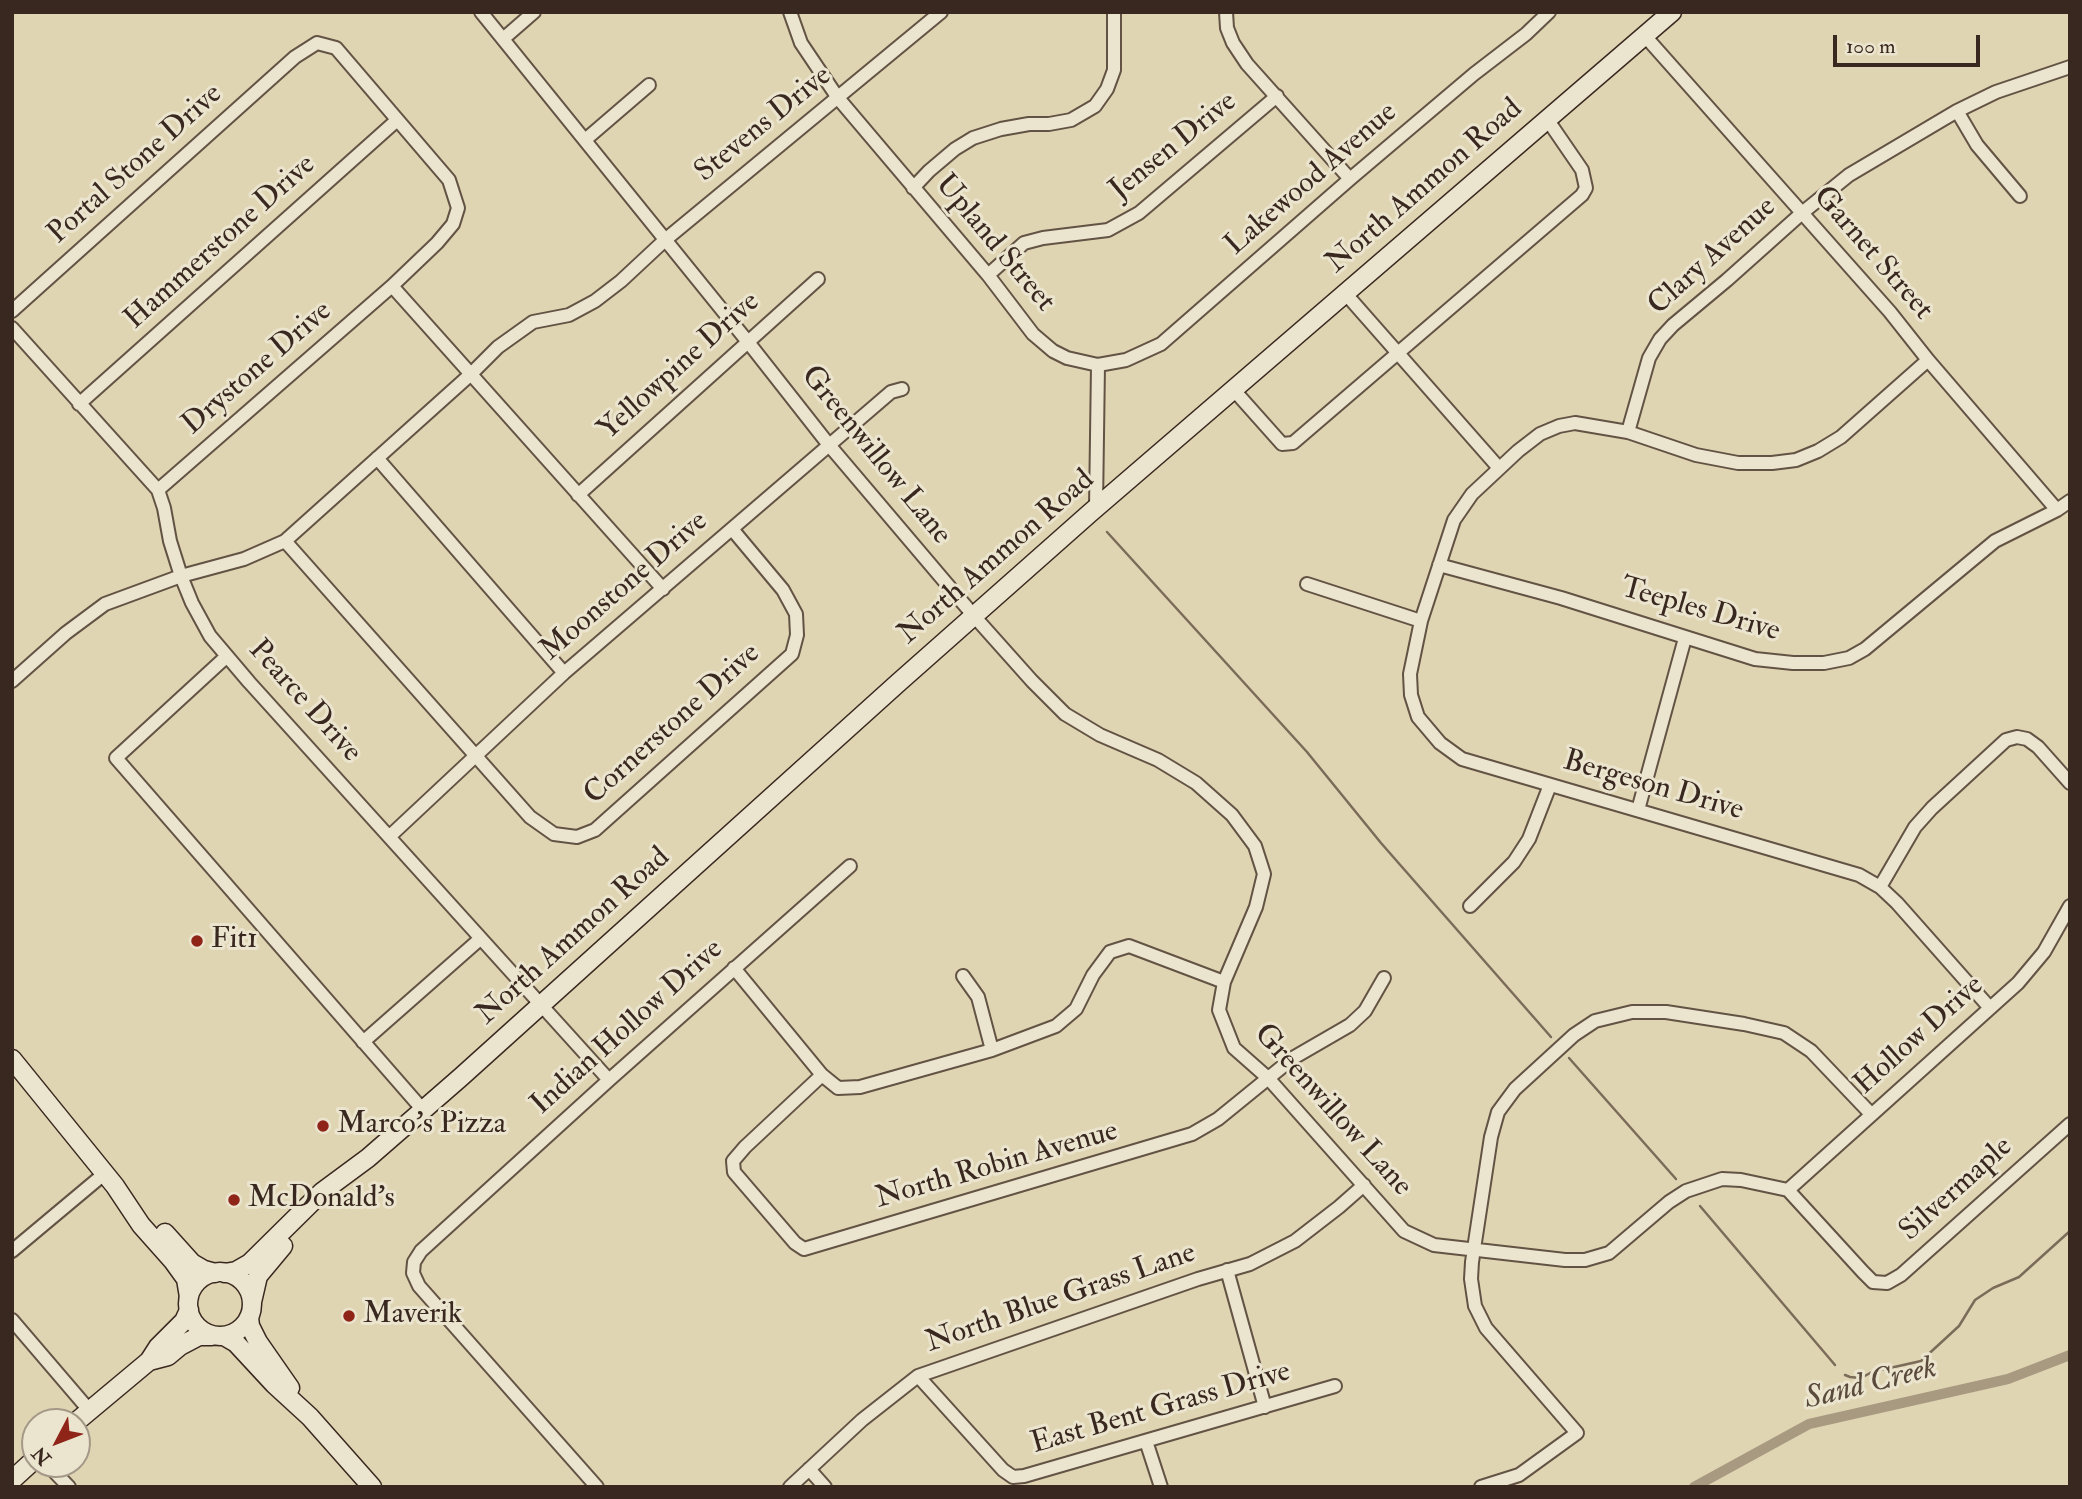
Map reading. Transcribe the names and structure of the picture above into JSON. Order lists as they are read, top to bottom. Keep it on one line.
{"streets":{"main road":["North Ammon Road"],"street":["Stevens Drive","Jensen Drive","Portal Stone Drive","Lakewood Avenue","Hammerstone Drive","Upland Street","Garnet Street","Clary Avenue","Yellowpine Drive","Drystone Drive","Greenwillow Lane","Moonstone Drive","Teeples Drive","Pearce Drive","Cornerstone Drive","Bergeson Drive","Indian Hollow Drive","Hollow Drive","North Robin Avenue","Silvermaple","North Blue Grass Lane","East Bent Grass Drive"]},"crossings":[["Stevens Drive","Upland Street"],["Stevens Drive","Greenwillow Lane"],["Stevens Drive","Pearce Drive"],["Stevens Drive","Cornerstone Drive"],["Jensen Drive","Upland Street"],["Portal Stone Drive","Drystone Drive"],["Lakewood Avenue","Upland Street"],["North Ammon Road","Garnet Street"],["North Ammon Road","Greenwillow Lane"],["North Ammon Road","Pearce Drive"],["Hammerstone Drive","Drystone Drive"],["Hammerstone Drive","Pearce Drive"],["Garnet Street","Clary Avenue"],["Garnet Street","Teeples Drive"],["Garnet Street","Bergeson Drive"],["Clary Avenue","Bergeson Drive"],["Yellowpine Drive","Greenwillow Lane"],["Drystone Drive","Pearce Drive"],["Greenwillow Lane","Moonstone Drive"],["Greenwillow Lane","Hollow Drive"],["Greenwillow Lane","North Robin Avenue"],["Greenwillow Lane","Silvermaple"],["Greenwillow Lane","North Blue Grass Lane"],["Moonstone Drive","Pearce Drive"],["Moonstone Drive","Cornerstone Drive"],["Teeples Drive","Bergeson Drive"],["Pearce Drive","Indian Hollow Drive"],["Bergeson Drive","Hollow Drive"],["Hollow Drive","Silvermaple"],["North Blue Grass Lane","East Bent Grass Drive"]],"water":["Sand Creek"],"places":["Fit1","Marco's Pizza","McDonald's","Maverik"],"scale_bar":"100 m","north":"bottom left"}
